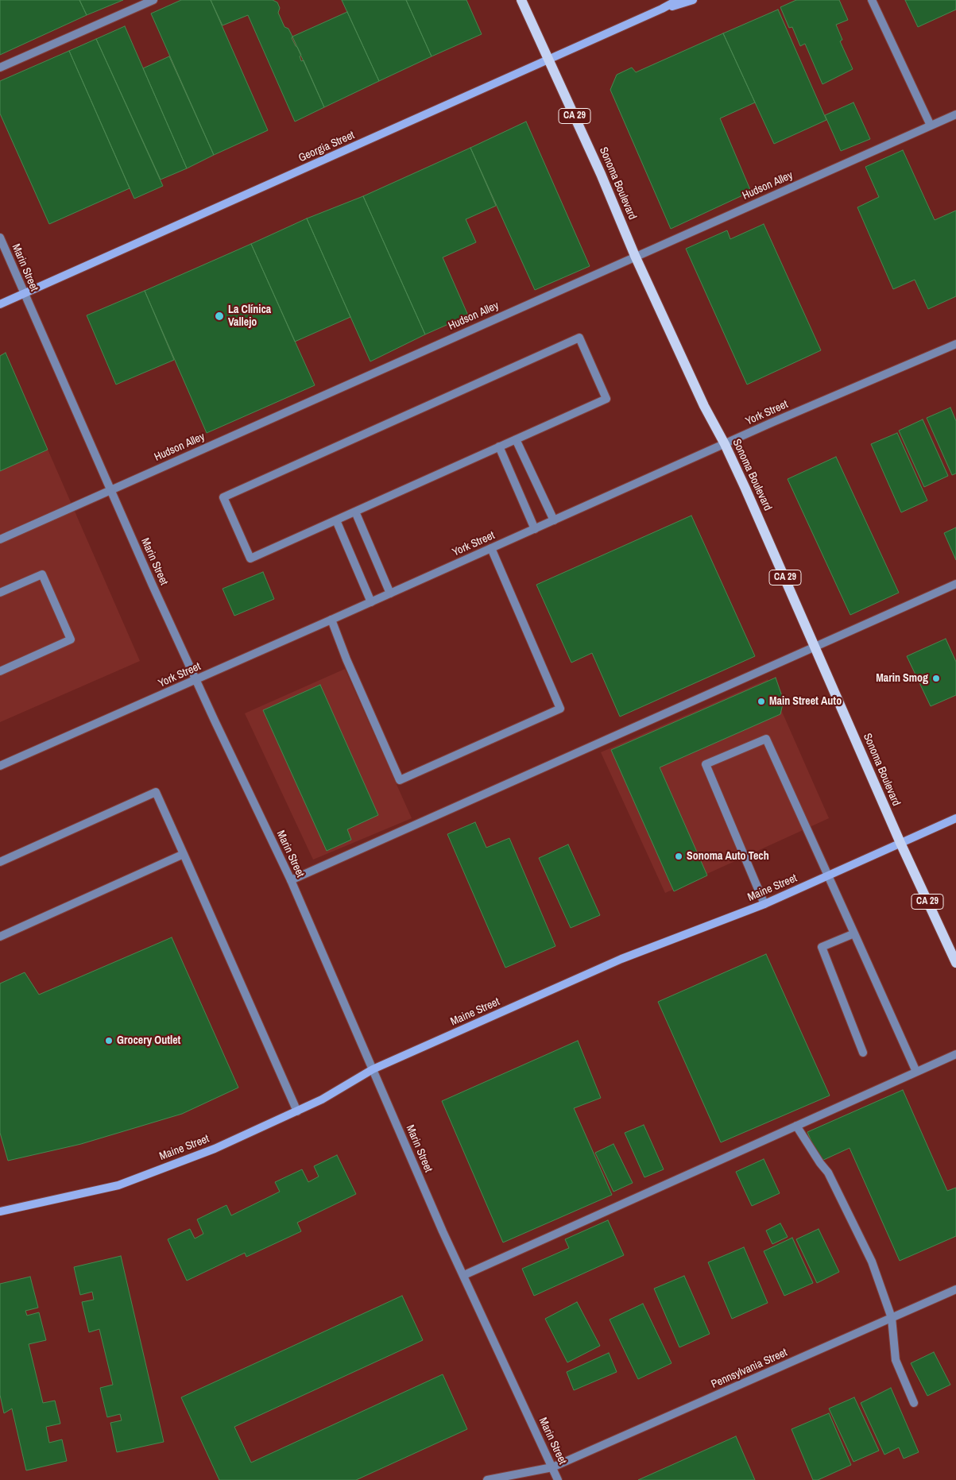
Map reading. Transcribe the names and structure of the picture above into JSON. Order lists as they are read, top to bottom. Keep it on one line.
{"streets":{"main road":["CA 29","Sonoma Boulevard"],"street":["Georgia Street","Hudson Alley","Marin Street","York Street","Maine Street","Pennsylvania Street"]},"crossings":[["Georgia Street","Sonoma Boulevard"],["Georgia Street","Marin Street"],["Sonoma Boulevard","Hudson Alley"],["Sonoma Boulevard","York Street"],["Sonoma Boulevard","Maine Street"],["Hudson Alley","Marin Street"],["Marin Street","York Street"],["Marin Street","Maine Street"],["Marin Street","Pennsylvania Street"]],"places":["La Clínica Vallejo","Marin Smog","Main Street Auto","Sonoma Auto Tech","Grocery Outlet"]}
